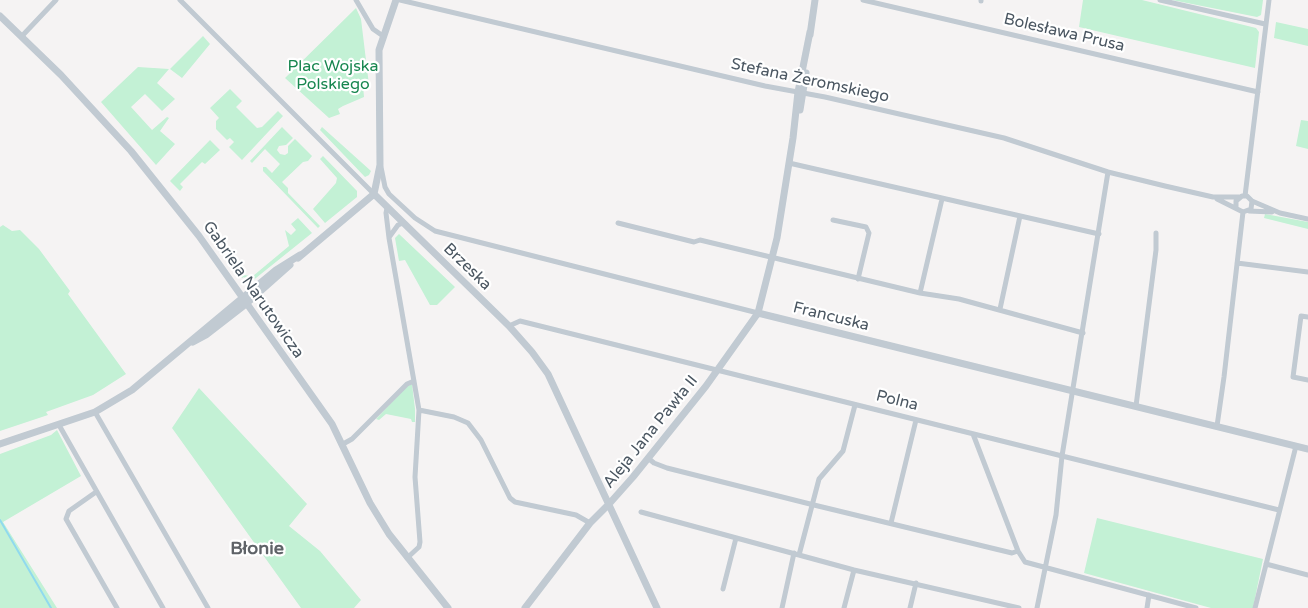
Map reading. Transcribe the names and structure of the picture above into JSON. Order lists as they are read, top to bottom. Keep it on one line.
{"streets":{"street":["Bolesława Prusa","Stefana Żeromskiego","Brzeska","Gabriela Narutowicza","Francuska","Polna","Aleja Jana Pawła II"]},"crossings":[["Stefana Żeromskiego","Aleja Jana Pawła II"],["Brzeska","Polna"],["Brzeska","Aleja Jana Pawła II"],["Francuska","Aleja Jana Pawła II"],["Polna","Aleja Jana Pawła II"]],"districts":["Błonie"],"parks":["Plac Wojska Polskiego"]}
